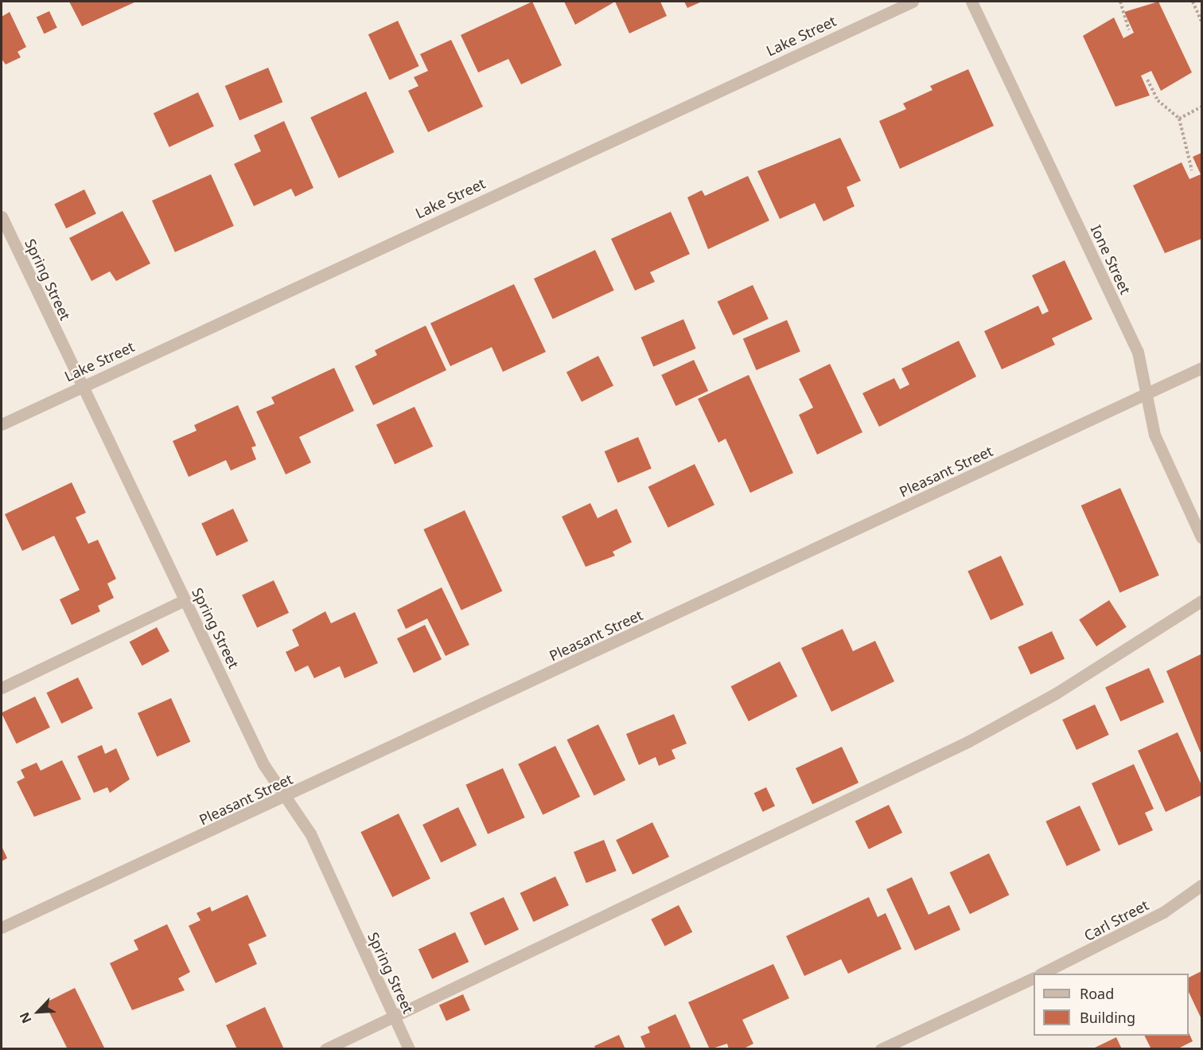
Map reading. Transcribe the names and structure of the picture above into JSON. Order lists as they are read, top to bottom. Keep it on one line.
{"streets":{"street":["Lake Street","Ione Street","Spring Street","Pleasant Street","Carl Street"]},"crossings":[["Lake Street","Spring Street"],["Ione Street","Pleasant Street"],["Spring Street","Pleasant Street"]],"legend":["Road","Building"],"north":"bottom left"}
